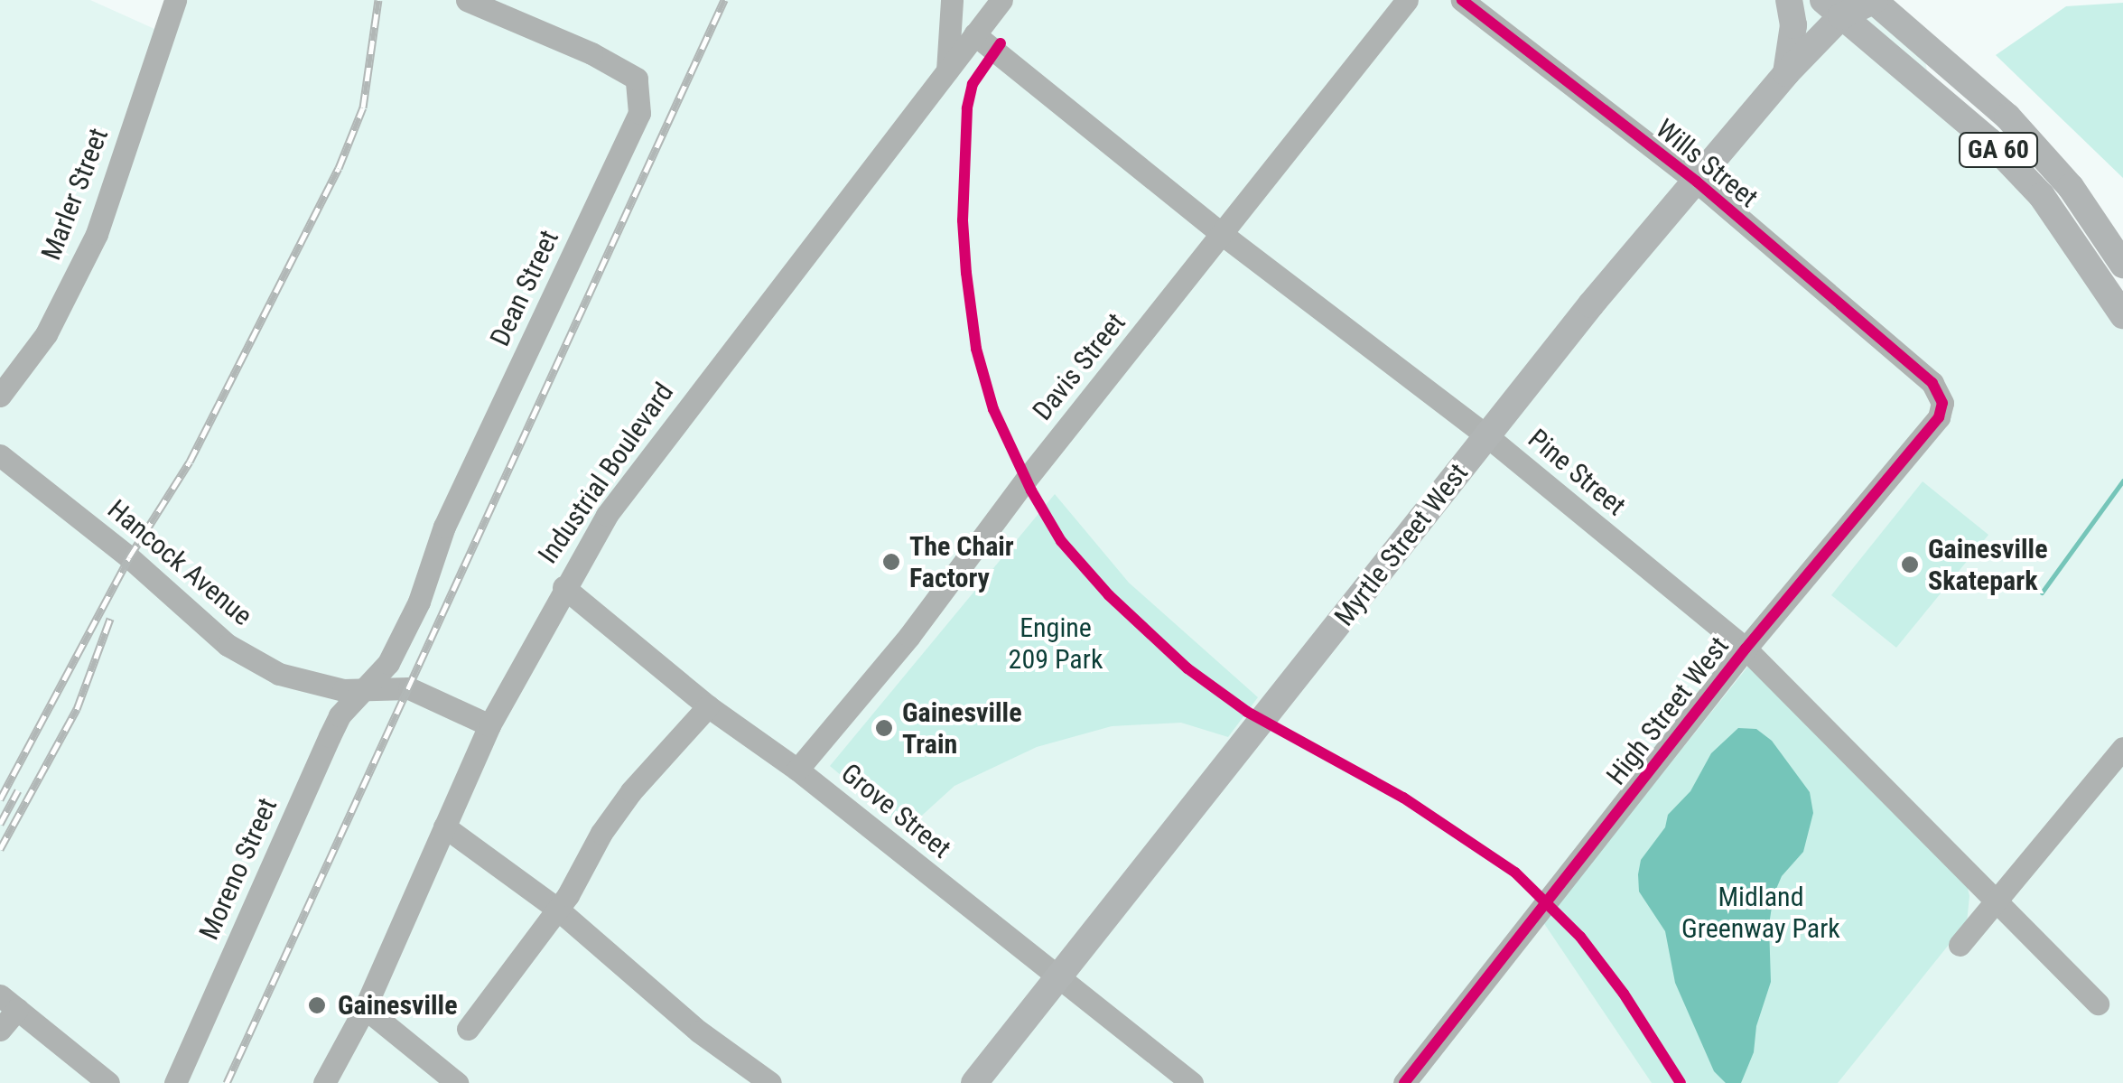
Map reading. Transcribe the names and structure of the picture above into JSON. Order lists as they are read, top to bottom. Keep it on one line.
{"streets":{"main road":["GA 60","Myrtle Street West"],"street":["Wills Street","Marler Street","Dean Street","Davis Street","Pine Street","Industrial Boulevard","Hancock Avenue","High Street West","Grove Street","Moreno Street"]},"crossings":[["GA 60","Myrtle Street West"],["Wills Street","Myrtle Street West"],["Wills Street","High Street West"],["Dean Street","Hancock Avenue"],["Dean Street","Moreno Street"],["Davis Street","Pine Street"],["Davis Street","Grove Street"],["Pine Street","Industrial Boulevard"],["Pine Street","Myrtle Street West"],["Pine Street","High Street West"],["Industrial Boulevard","Hancock Avenue"],["Industrial Boulevard","Grove Street"],["Myrtle Street West","Grove Street"],["Hancock Avenue","Moreno Street"]],"parks":["Engine 209 Park","Midland Greenway Park"],"places":["The Chair Factory","Gainesville Skatepark","Gainesville Train","Gainesville"]}
